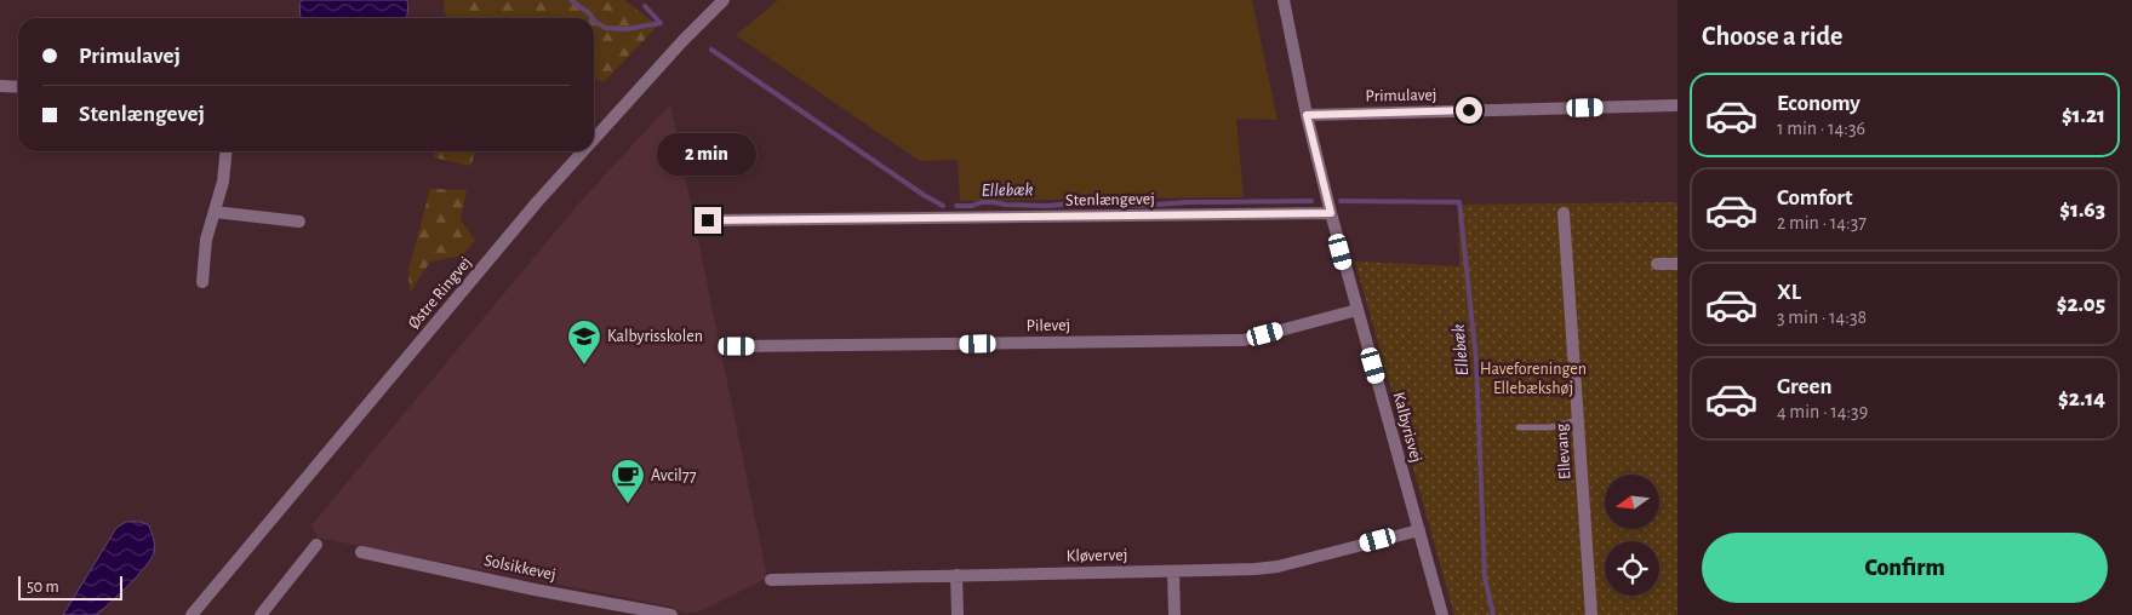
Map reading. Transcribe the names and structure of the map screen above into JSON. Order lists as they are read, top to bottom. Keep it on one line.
{"streets":{"street":["Primulavej","Stenlængevej","Østre Ringvej","Pilevej","Kalbyrisvej","Ellevang","Kløvervej","Solsikkevej"]},"crossings":[["Primulavej","Kalbyrisvej"],["Stenlængevej","Kalbyrisvej"],["Pilevej","Kalbyrisvej"],["Kalbyrisvej","Kløvervej"]],"water":["Ellebæk"],"parks":["Haveforeningen Ellebækshøj"],"places":{"school or university":["Kalbyrisskolen"],"cafe":["Avcil77"]},"scale_bar":"50 m","north":"left","page":{"heading":"Choose a ride","banner":["Primulavej","Stenlængevej"],"list":[{"name":"Economy","note":"1 min · 14:36","value":"$1.21"},{"name":"Comfort","note":"2 min · 14:37","value":"$1.63"},{"name":"XL","note":"3 min · 14:38","value":"$2.05"},{"name":"Green","note":"4 min · 14:39","value":"$2.14"}],"bubble":"2 min","buttons":"Confirm","scale":"50 m"}}
